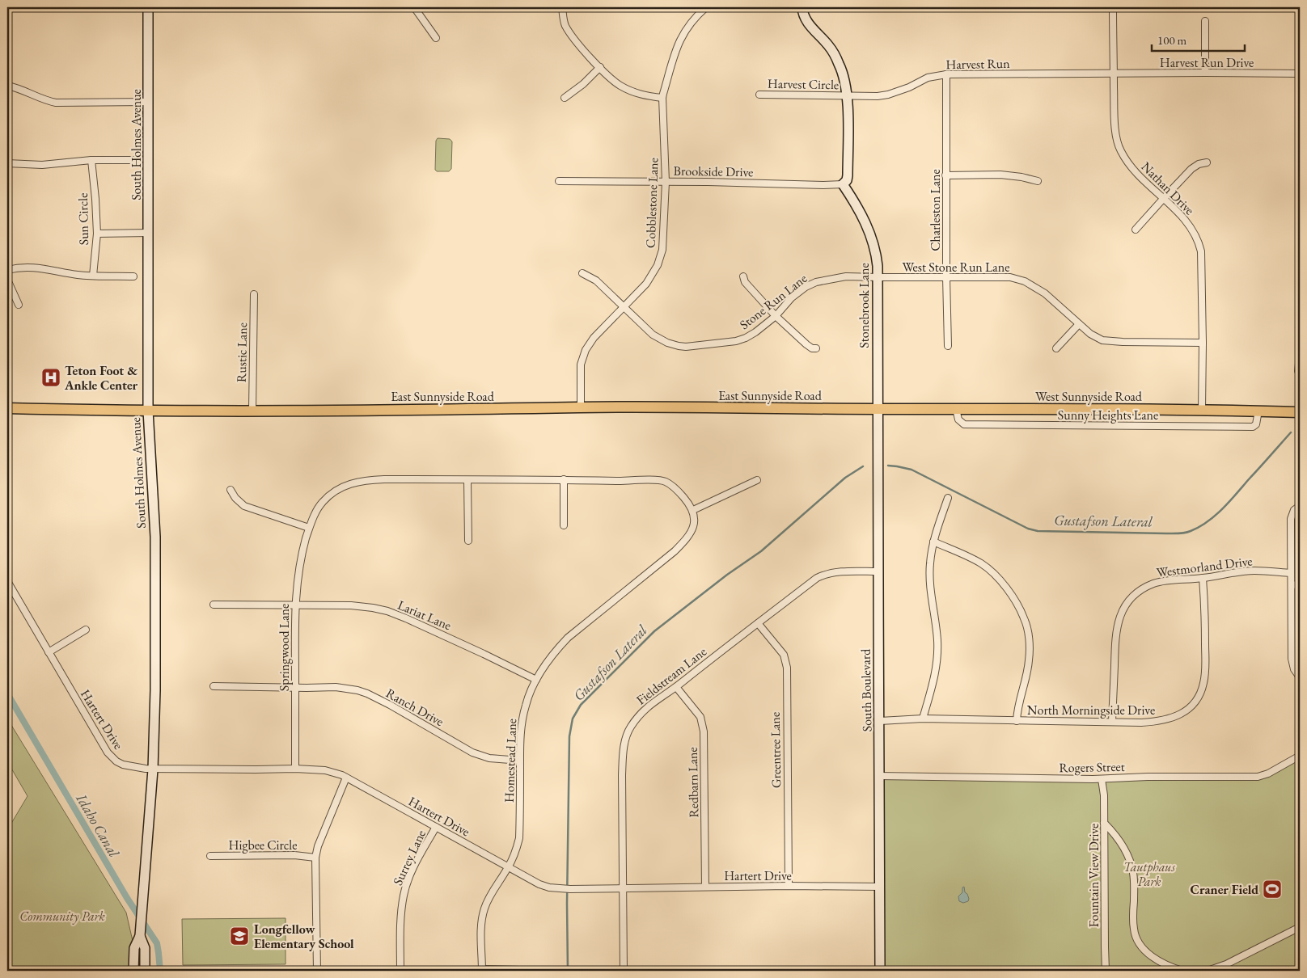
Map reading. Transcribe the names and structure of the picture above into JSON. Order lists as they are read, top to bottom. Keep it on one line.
{"streets":{"main road":["East Sunnyside Road","West Sunnyside Road"],"street":["Harvest Run Drive","Harvest Run","Harvest Circle","South Holmes Avenue","Brookside Drive","Nathan Drive","Cobblestone Lane","Charleston Lane","Sun Circle","West Stone Run Lane","Stone Run Lane","Stonebrook Lane","Rustic Lane","Sunny Heights Lane","Westmorland Drive","Lariat Lane","Springwood Lane","Fieldstream Lane","South Boulevard","Ranch Drive","North Morningside Drive","Hartert Drive","Greentree Lane","Homestead Lane","Rogers Street","Redbarn Lane","Higbee Circle","Surrey Lane","Fountain View Drive"]},"crossings":[["Harvest Run Drive","Harvest Run"],["Harvest Run Drive","Nathan Drive"],["Harvest Run","Harvest Circle"],["Harvest Run","Nathan Drive"],["Harvest Run","Charleston Lane"],["South Holmes Avenue","East Sunnyside Road"],["South Holmes Avenue","Hartert Drive"],["Brookside Drive","Cobblestone Lane"],["Brookside Drive","Stonebrook Lane"],["Nathan Drive","West Stone Run Lane"],["Nathan Drive","West Sunnyside Road"],["Cobblestone Lane","Stone Run Lane"],["Cobblestone Lane","East Sunnyside Road"],["Charleston Lane","West Stone Run Lane"],["West Stone Run Lane","Stone Run Lane"],["West Stone Run Lane","Stonebrook Lane"],["Stonebrook Lane","East Sunnyside Road"],["Stonebrook Lane","West Sunnyside Road"],["Stonebrook Lane","South Boulevard"],["Rustic Lane","East Sunnyside Road"],["East Sunnyside Road","West Sunnyside Road"],["East Sunnyside Road","South Boulevard"],["West Sunnyside Road","Sunny Heights Lane"],["West Sunnyside Road","South Boulevard"],["Westmorland Drive","North Morningside Drive"],["Lariat Lane","Springwood Lane"],["Lariat Lane","Homestead Lane"],["Springwood Lane","Ranch Drive"],["Springwood Lane","Hartert Drive"],["Springwood Lane","Homestead Lane"],["Fieldstream Lane","South Boulevard"],["Fieldstream Lane","Hartert Drive"],["Fieldstream Lane","Greentree Lane"],["Fieldstream Lane","Redbarn Lane"],["South Boulevard","North Morningside Drive"],["South Boulevard","Hartert Drive"],["South Boulevard","Rogers Street"],["Ranch Drive","Homestead Lane"],["Hartert Drive","Greentree Lane"],["Hartert Drive","Homestead Lane"],["Hartert Drive","Redbarn Lane"],["Hartert Drive","Surrey Lane"],["Rogers Street","Fountain View Drive"]],"water":["Gustafson Lateral","Idaho Canal"],"parks":["Tautphaus Park","Community Park"],"places":{"hospital":["Teton Foot & Ankle Center"],"sports":["Craner Field"],"school or university":["Longfellow Elementary School"]},"scale_bar":"100 m"}
